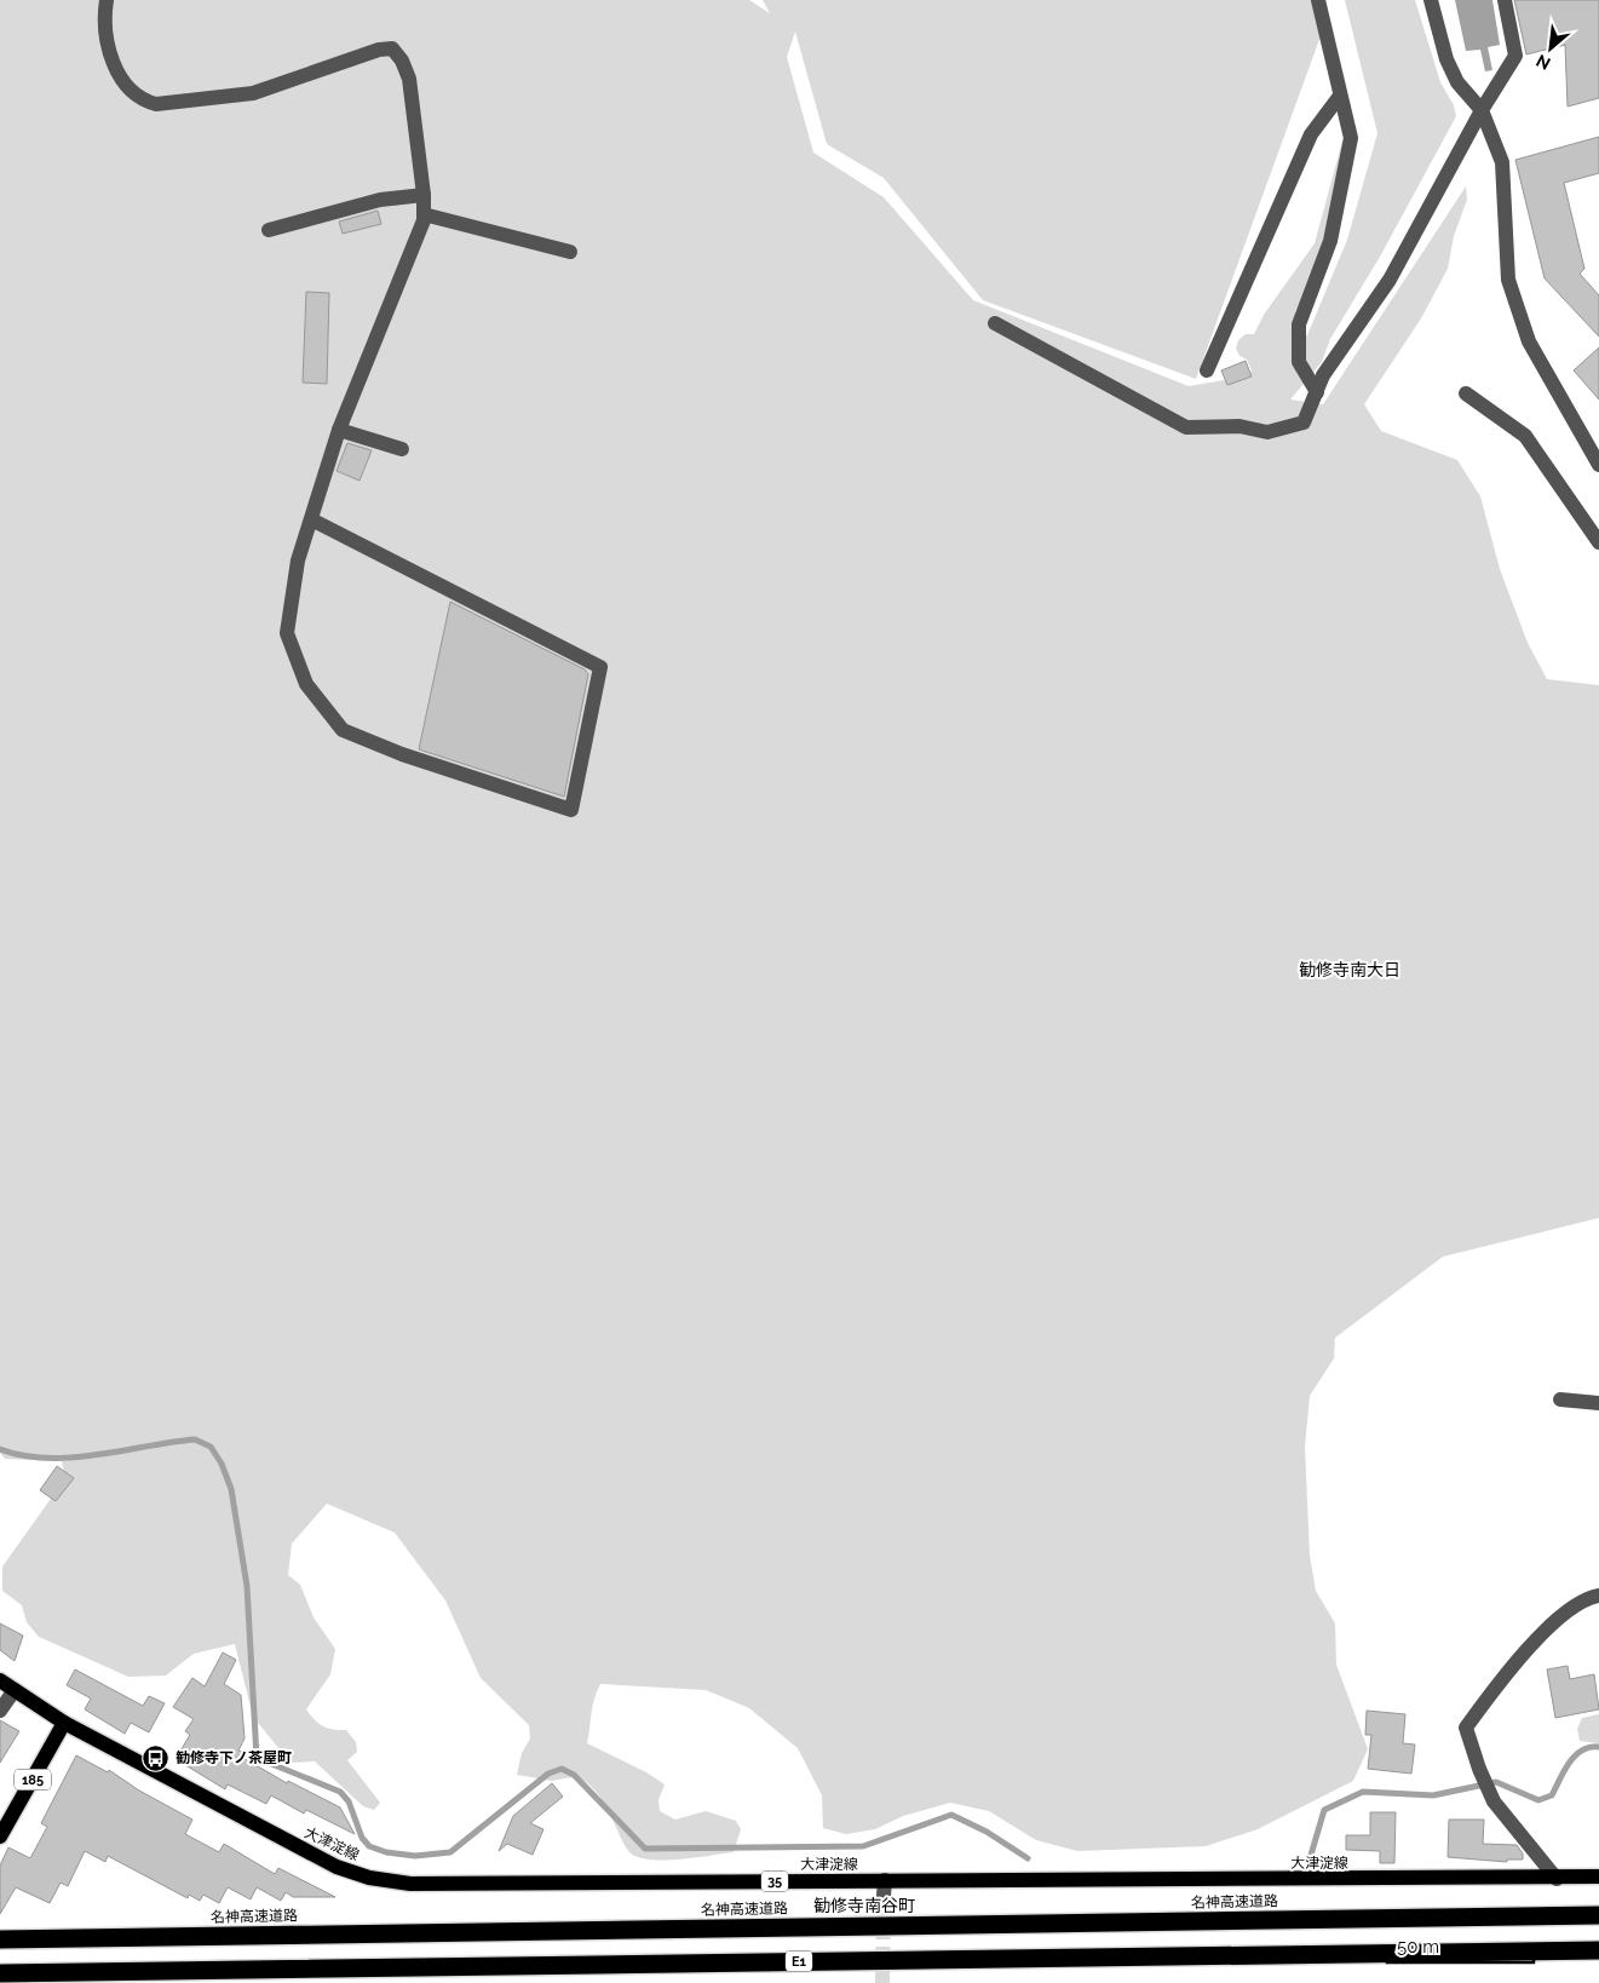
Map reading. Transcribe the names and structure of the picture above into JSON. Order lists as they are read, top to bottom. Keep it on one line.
{"streets":{"highway":["名神高速道路","E1"],"main road":["185","大津淀線","35"]},"crossings":[["185","大津淀線"]],"districts":["勧修寺南大日","勧修寺南谷町"],"places":{"bus stop":["勧修寺下ノ茶屋町"]},"scale_bar":"50 m","north":"bottom left"}
